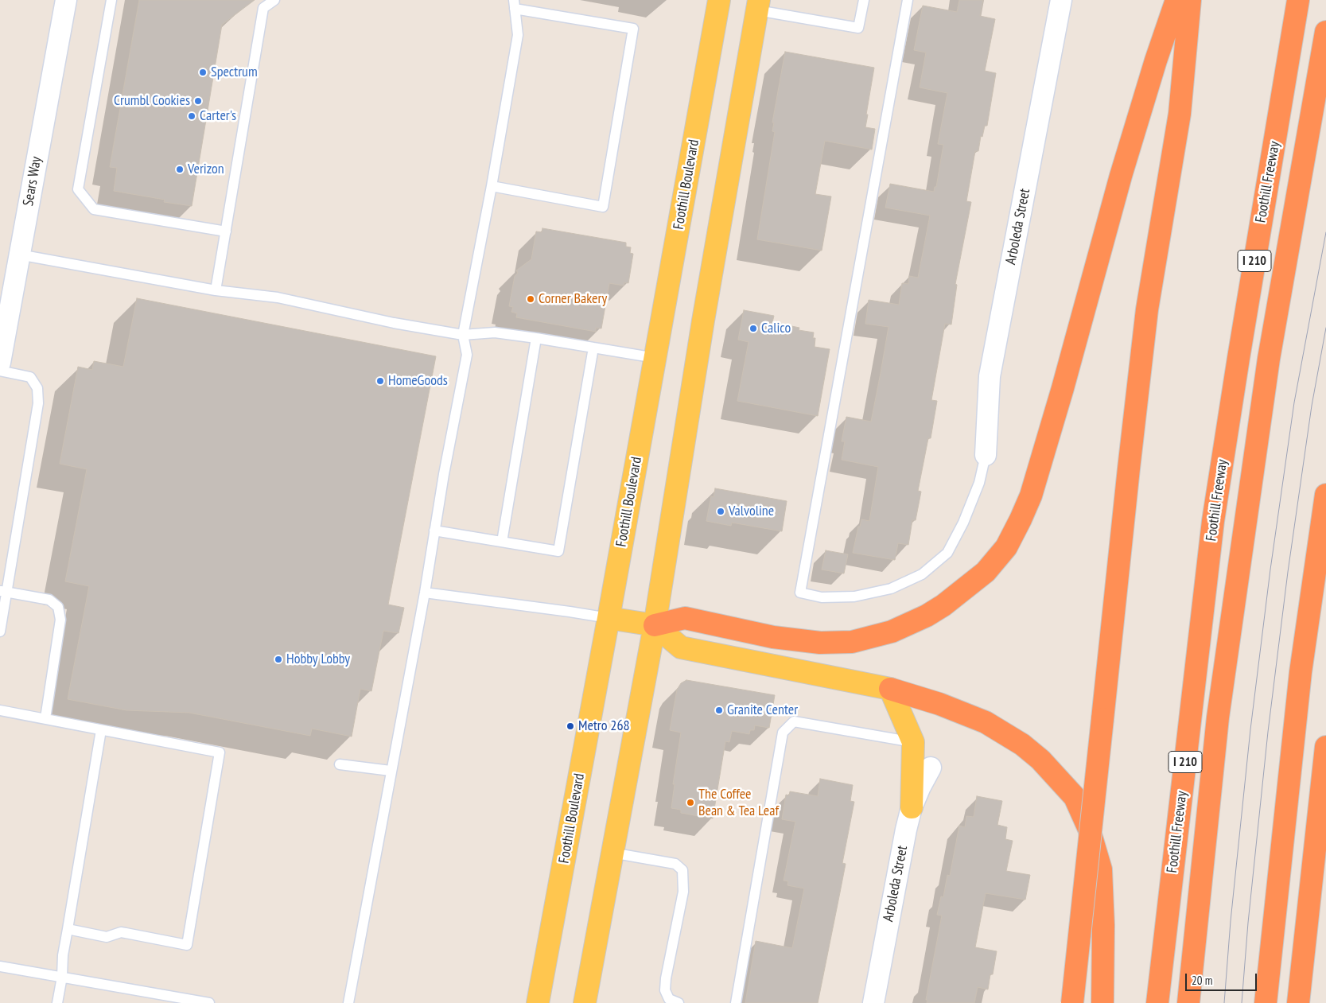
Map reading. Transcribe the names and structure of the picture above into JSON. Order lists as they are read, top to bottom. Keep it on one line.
{"streets":{"highway":["Foothill Freeway","I 210"],"main road":["Foothill Boulevard"],"street":["Sears Way","Arboleda Street"]},"places":["Spectrum","Crumbl Cookies","Carter's","Verizon","Corner Bakery","Calico","HomeGoods","Valvoline","Hobby Lobby","Granite Center","Metro 268","The Coffee Bean & Tea Leaf"],"scale_bar":"20 m"}
